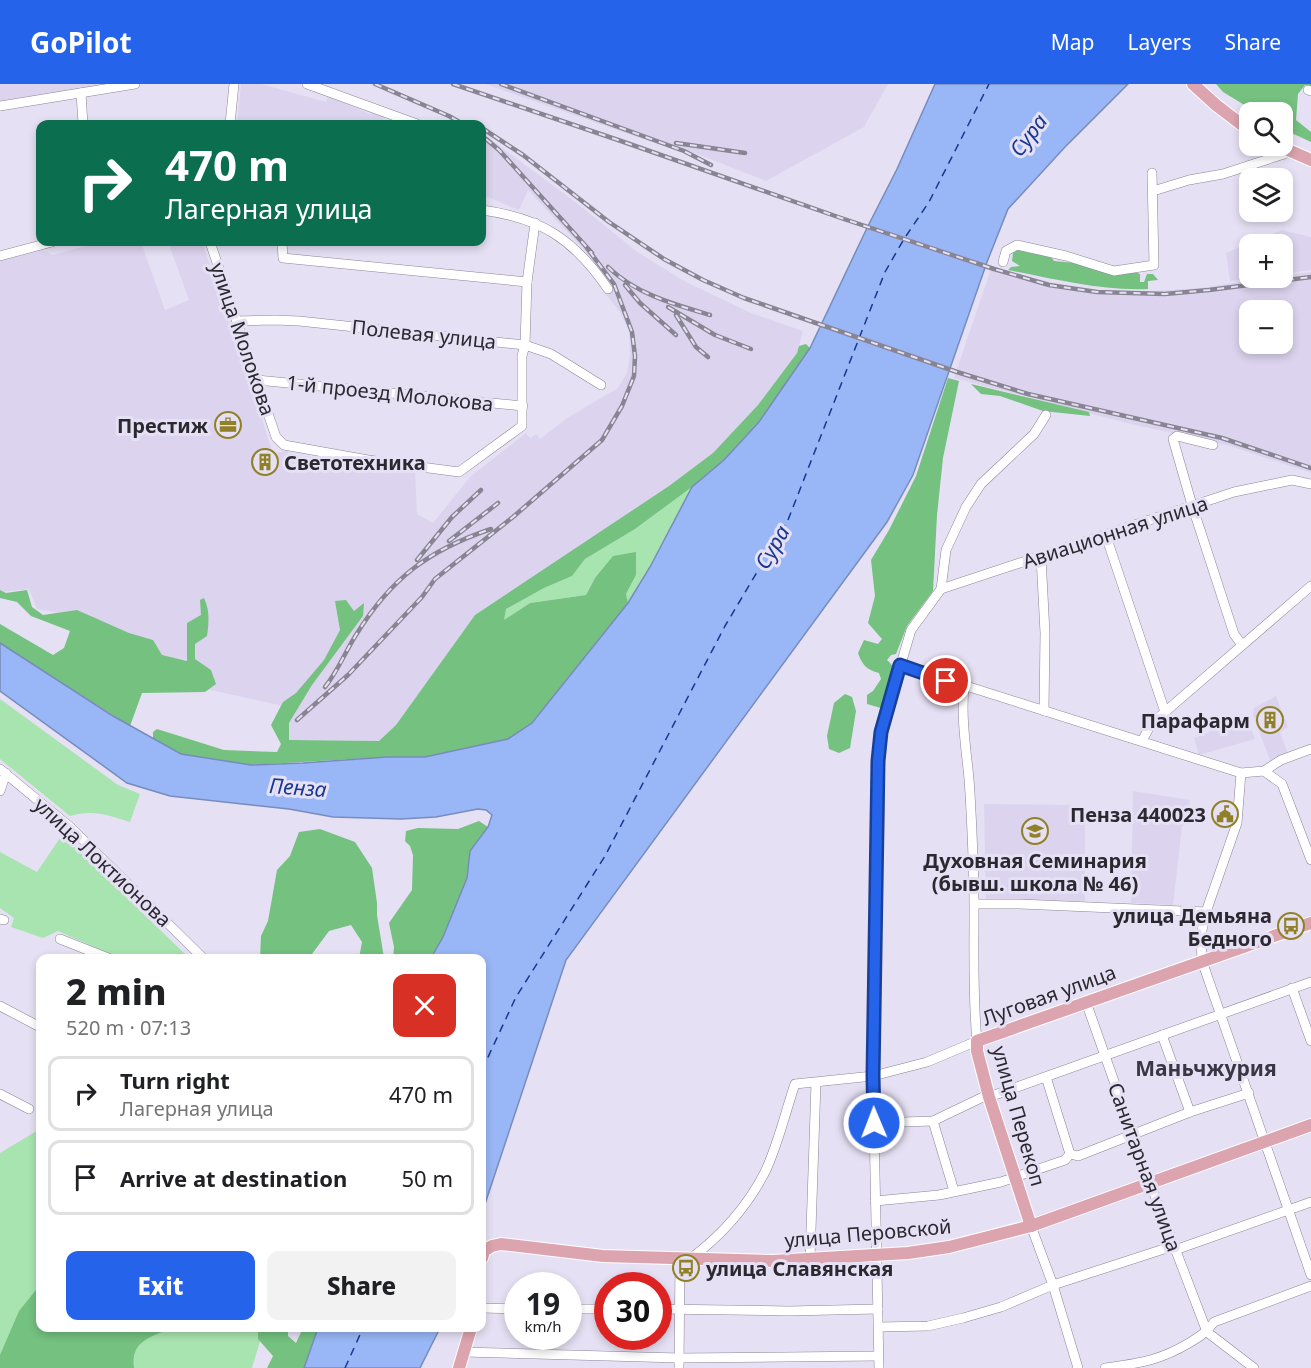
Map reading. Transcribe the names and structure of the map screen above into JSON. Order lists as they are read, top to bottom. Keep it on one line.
{"streets":{"main road":["Луговая улица","улица Перекоп","улица Перовской"],"street":["Полевая улица","улица Молокова","1-й проезд Молокова","Авиационная улица","улица Локтионова","Санитарная улица"]},"crossings":[["Полевая улица","улица Молокова"],["улица Молокова","1-й проезд Молокова"],["Луговая улица","улица Перекоп"],["Луговая улица","Санитарная улица"],["Луговая улица","улица Перовской"],["улица Перекоп","улица Перовской"],["Санитарная улица","улица Перовской"]],"districts":["Маньчжурия"],"water":["Сура","Пенза"],"places":{"office":["Престиж"],"building":["Светотехника","Парафарм"],"public building":["Пенза 440023"],"school or university":["Духовная Семинария (бывш. школа № 46)"],"bus stop":["улица Демьяна Бедного","улица Славянская"]},"page":{"header":"GoPilot","nav":["Map","Layers","Share"],"map_buttons":["+","−"],"turn":["470 m","Лагерная улица"],"heading":["2 min","520 m · 07:13"],"list":[{"name":"Turn right","note":"Лагерная улица","value":"470 m"},{"name":"Arrive at destination","value":"50 m"}],"buttons":["Exit","Share"],"speed":"19 km/h","limit":"30"}}
